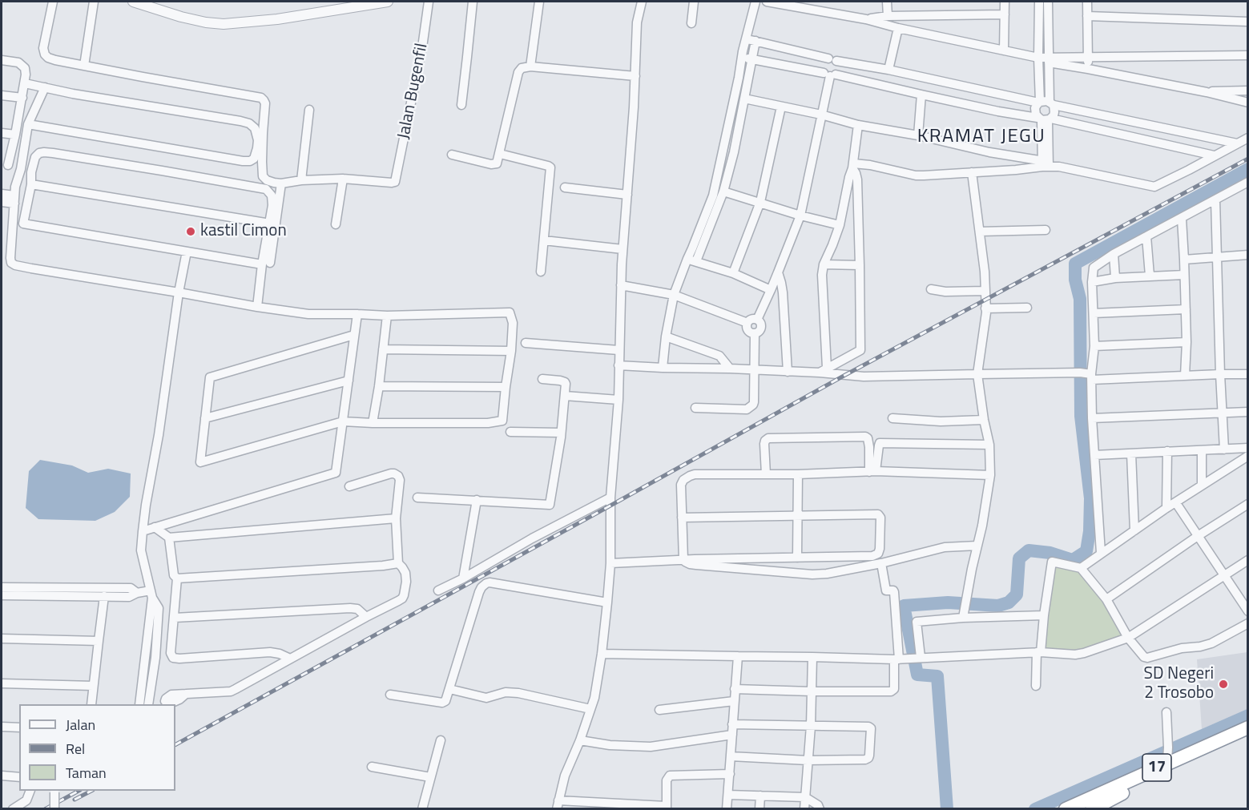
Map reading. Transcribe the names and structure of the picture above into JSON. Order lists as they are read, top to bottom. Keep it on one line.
{"streets":{"highway":["17"],"street":["Jalan Bugenfil"]},"districts":["KRAMAT JEGU"],"places":["kastil Cimon","SD Negeri 2 Trosobo"],"legend":["Jalan","Rel","Taman"]}
